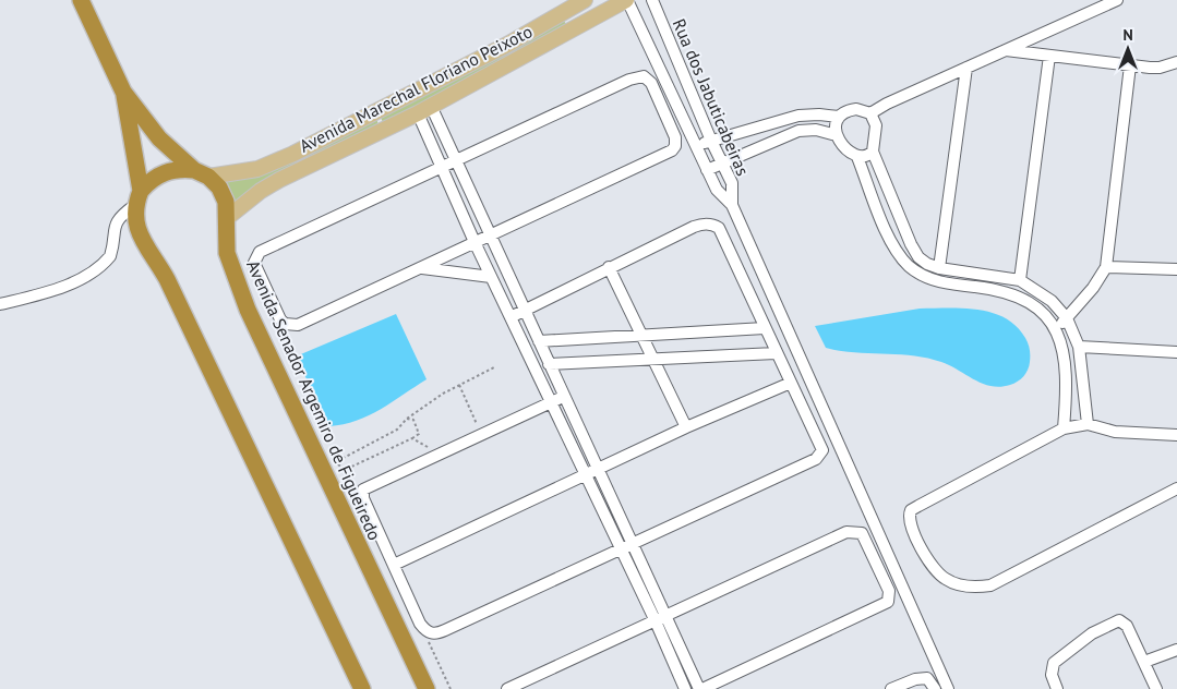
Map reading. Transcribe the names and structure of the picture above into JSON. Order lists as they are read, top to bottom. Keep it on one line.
{"streets":{"highway":["Avenida Senador Argemiro de Figueiredo"],"main road":["Avenida Marechal Floriano Peixoto"],"street":["Rua dos Jabuticabeiras"]},"crossings":[["Avenida Marechal Floriano Peixoto","Rua dos Jabuticabeiras"],["Avenida Marechal Floriano Peixoto","Avenida Senador Argemiro de Figueiredo"]],"north":"top"}
